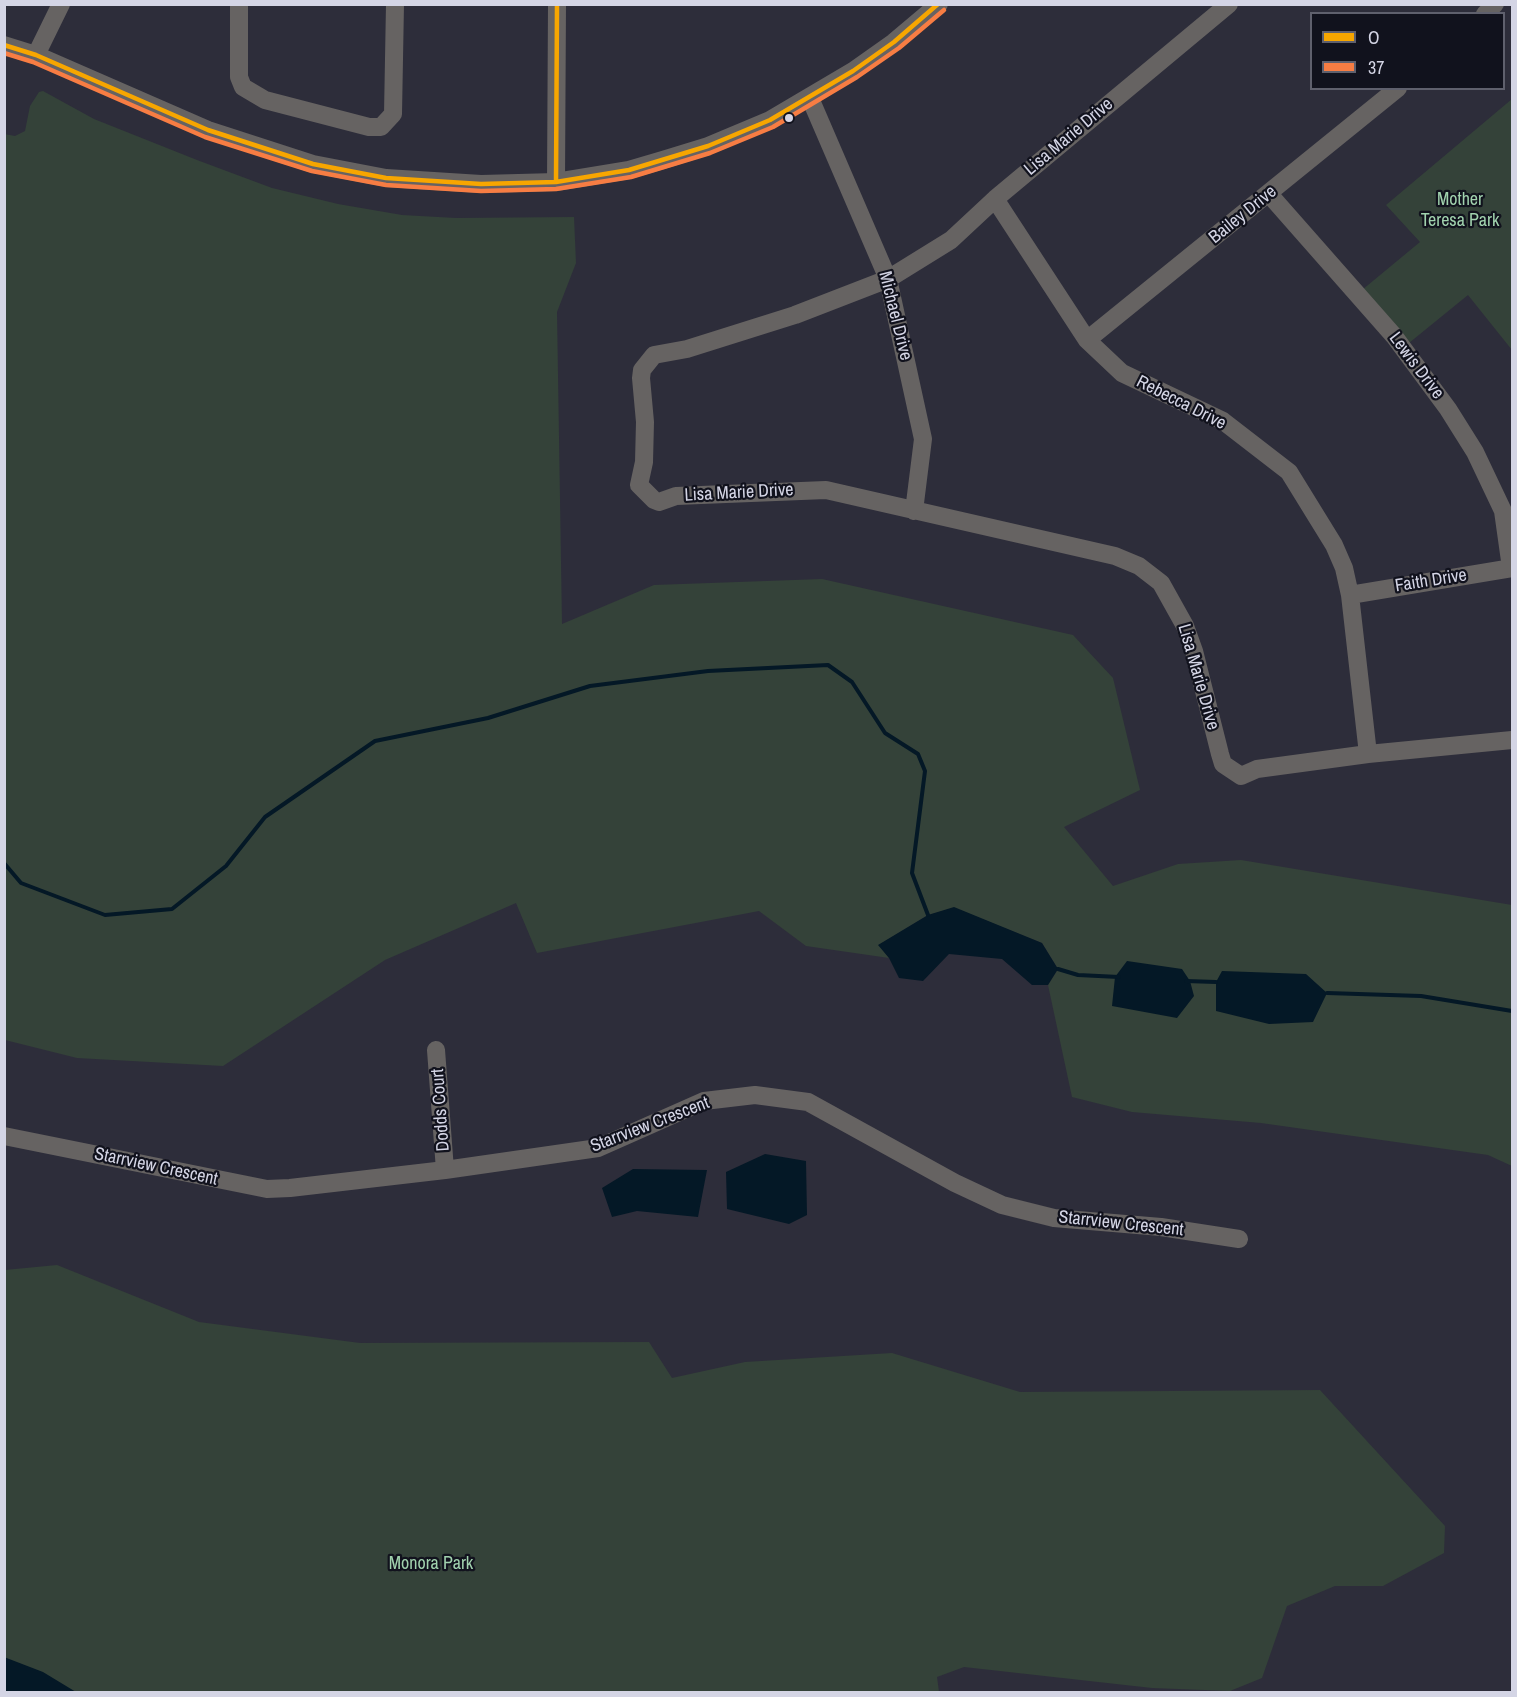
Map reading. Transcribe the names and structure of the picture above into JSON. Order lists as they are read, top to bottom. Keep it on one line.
{"streets":{"street":["Lisa Marie Drive","Bailey Drive","Michael Drive","Lewis Drive","Rebecca Drive","Faith Drive","Dodds Court","Starrview Crescent"]},"crossings":[["Lisa Marie Drive","Michael Drive"],["Lisa Marie Drive","Rebecca Drive"],["Bailey Drive","Lewis Drive"],["Bailey Drive","Rebecca Drive"],["Lewis Drive","Faith Drive"],["Rebecca Drive","Faith Drive"],["Dodds Court","Starrview Crescent"]],"parks":["Mother Teresa Park","Monora Park"],"lines":["transit line O","transit line 37"],"legend":["O","37"]}
